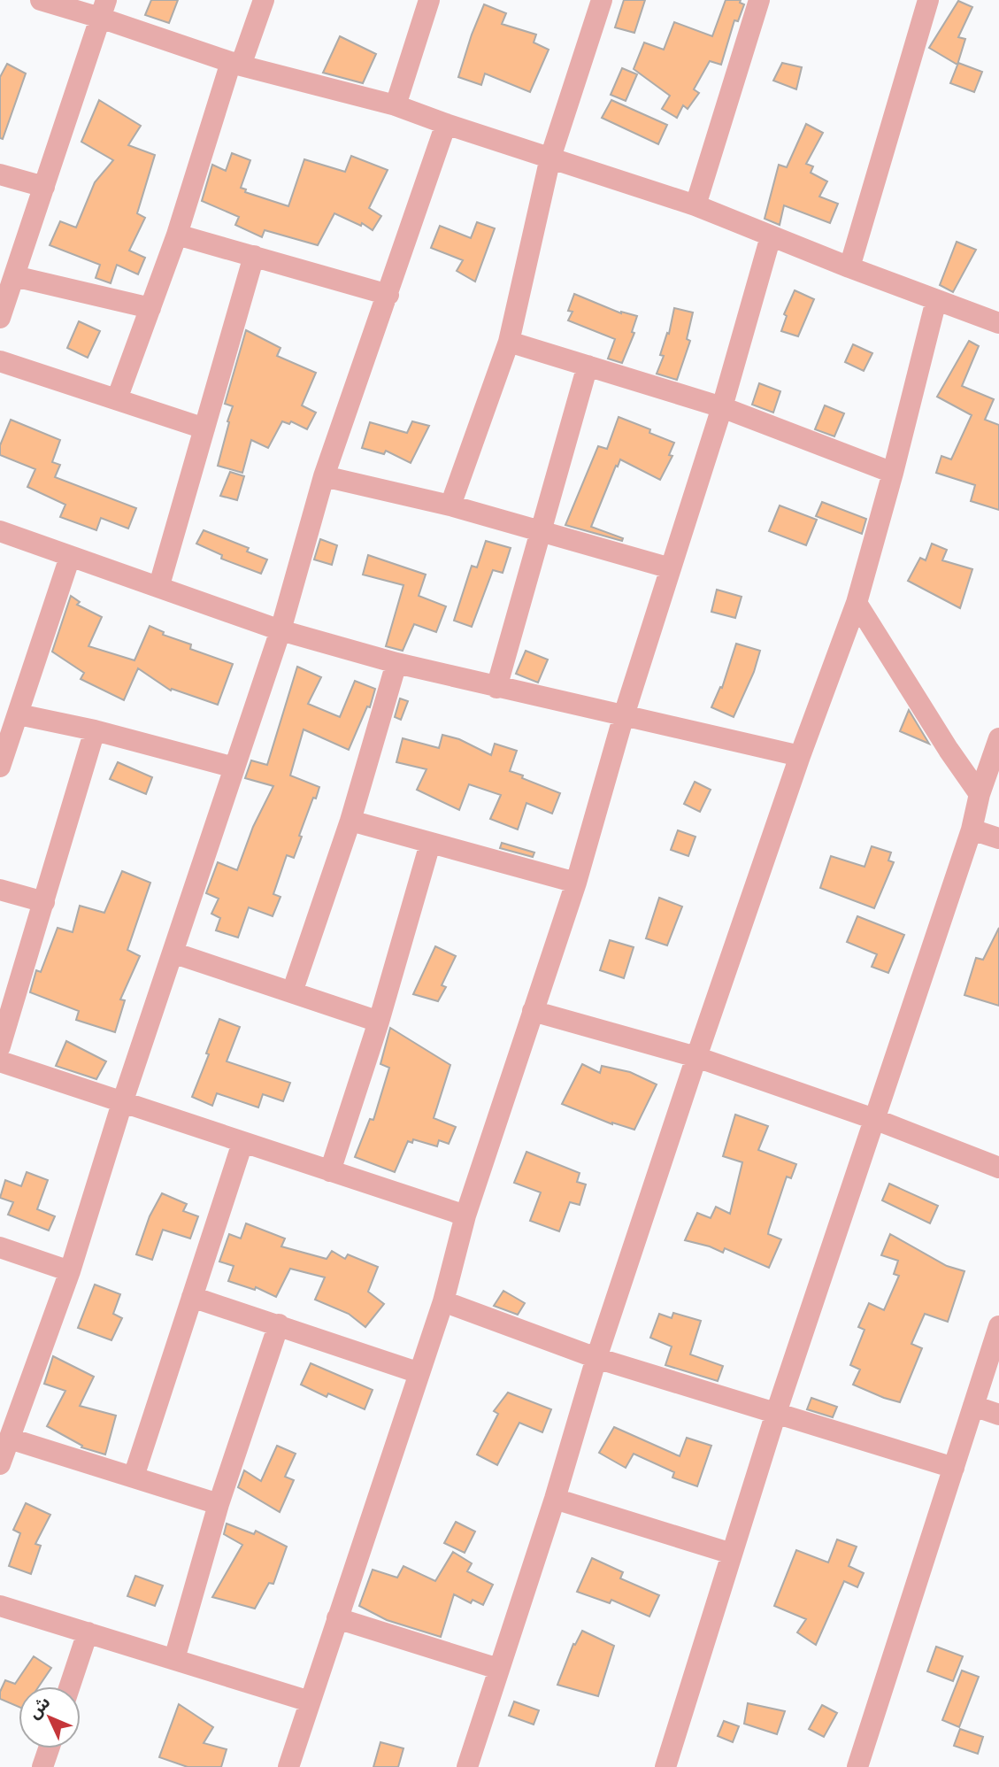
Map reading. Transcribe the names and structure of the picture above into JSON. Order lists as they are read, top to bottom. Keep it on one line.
{"north":"top left"}
